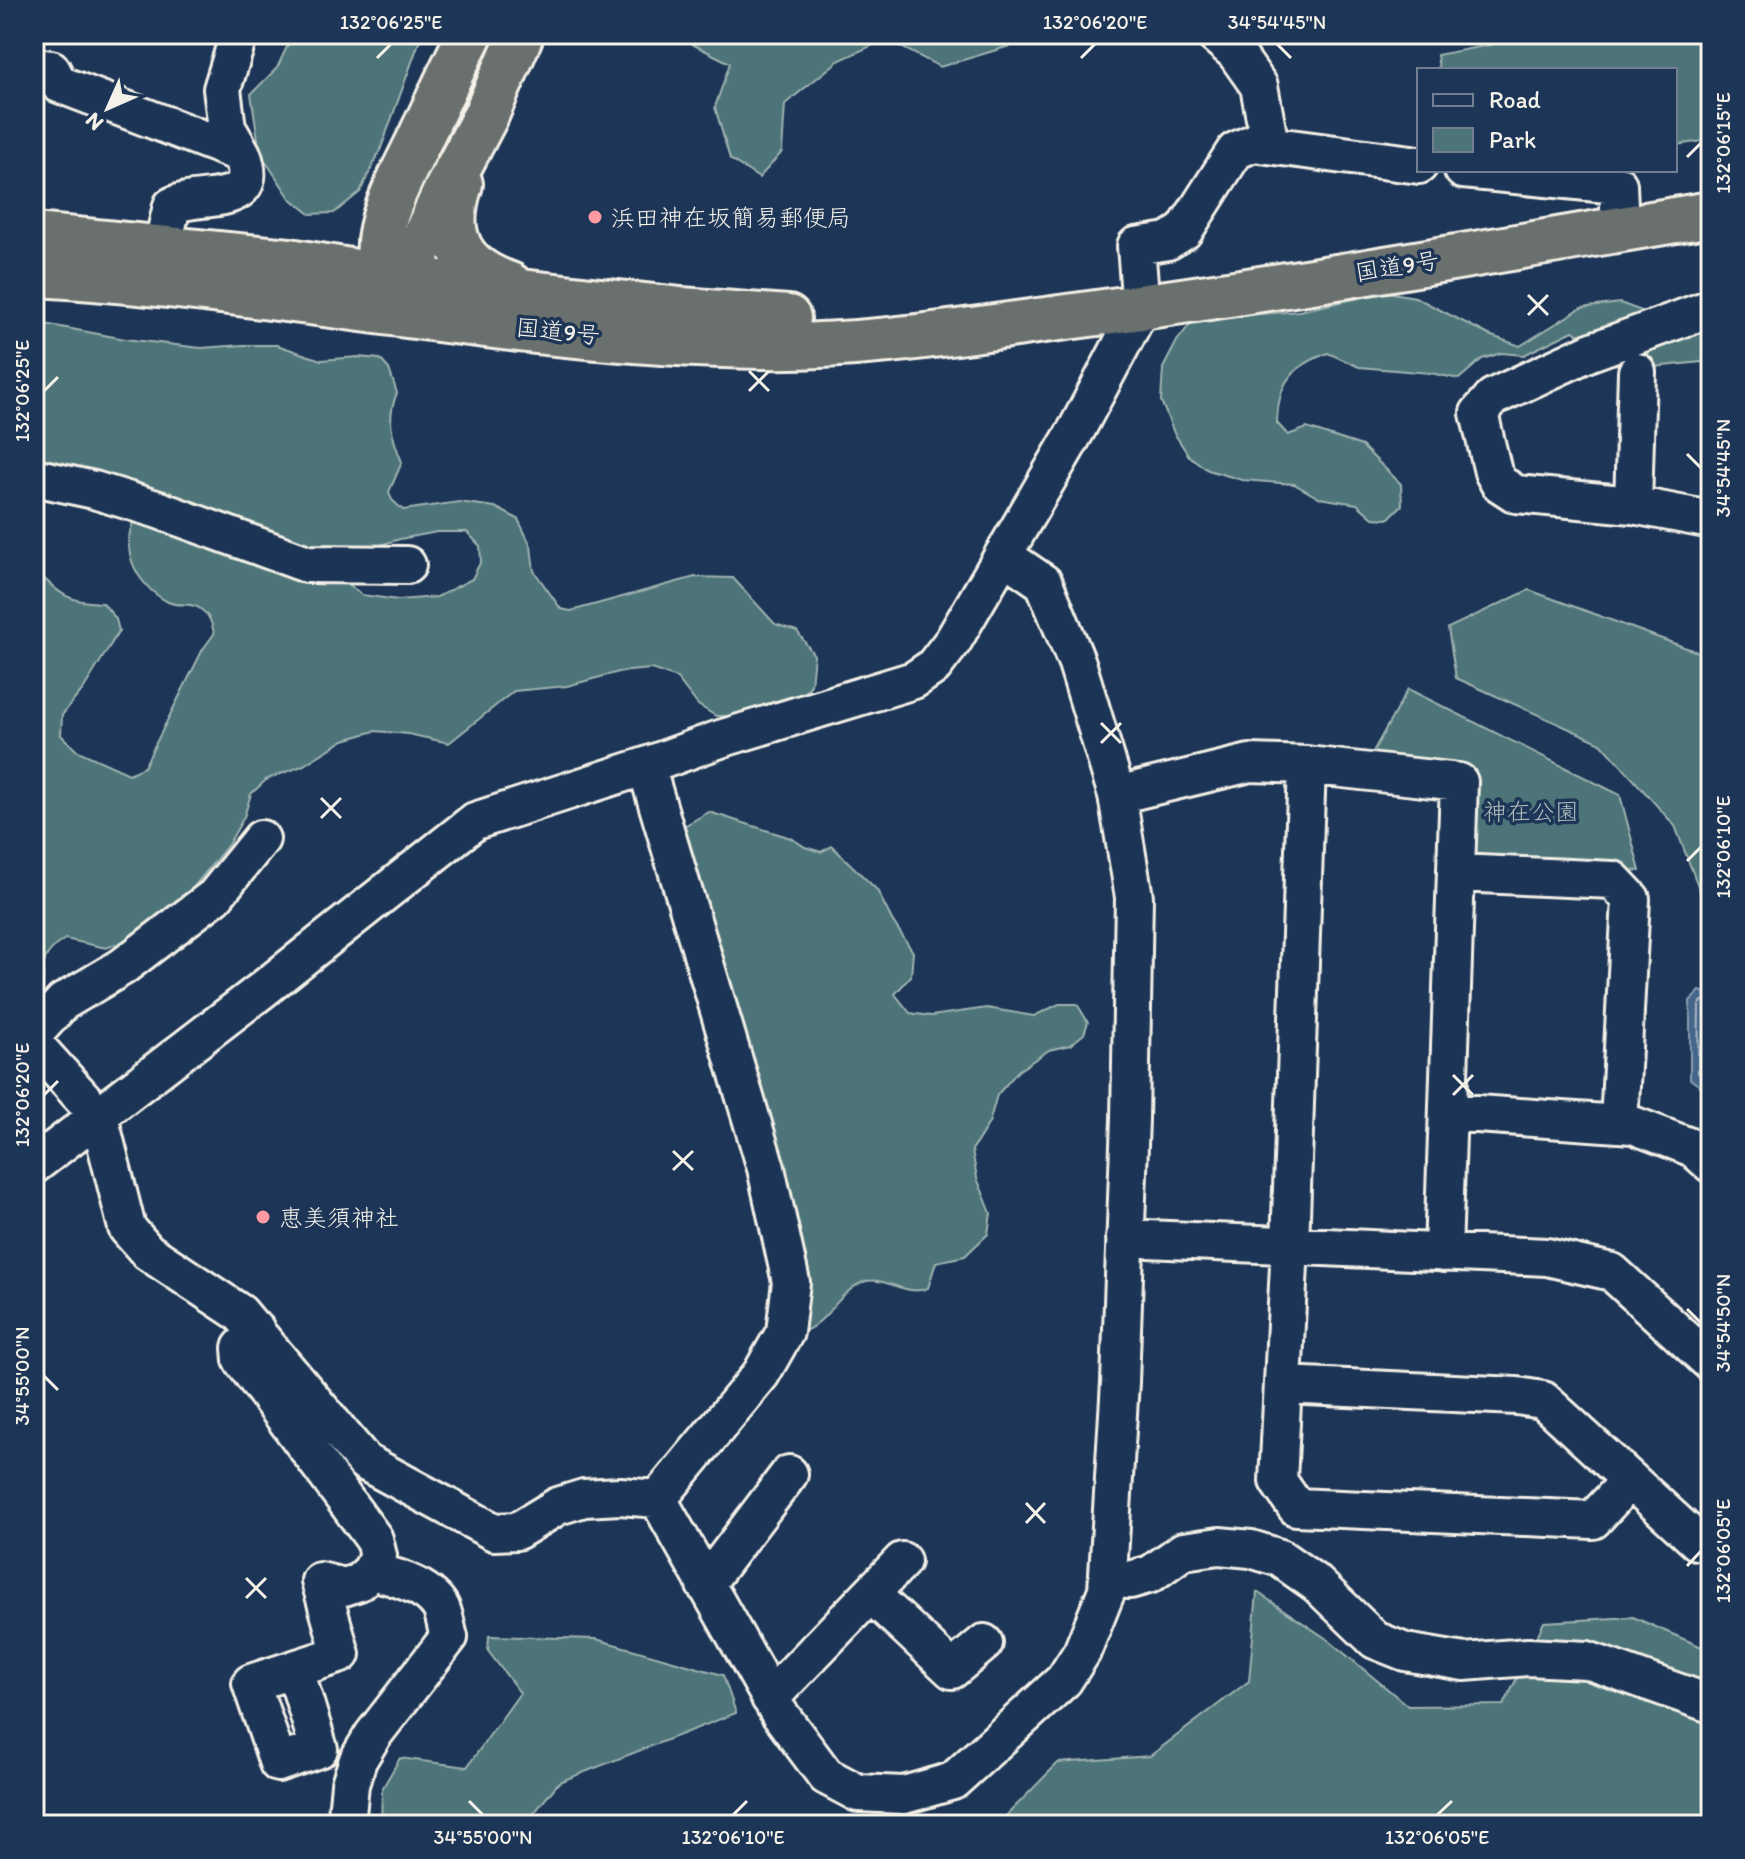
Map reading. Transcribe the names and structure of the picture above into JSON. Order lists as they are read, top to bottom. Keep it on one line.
{"streets":{"highway":["国道9号"]},"parks":["神在公園"],"places":["浜田神在坂簡易郵便局","恵美須神社"],"legend":["Road","Park"],"north":"bottom left","coordinates":["132°06'25\"E","132°06'20\"E","34°54'45\"N","132°06'15\"E","132°06'10\"E","34°54'50\"N","34°55'00\"N","132°06'05\"E"]}
